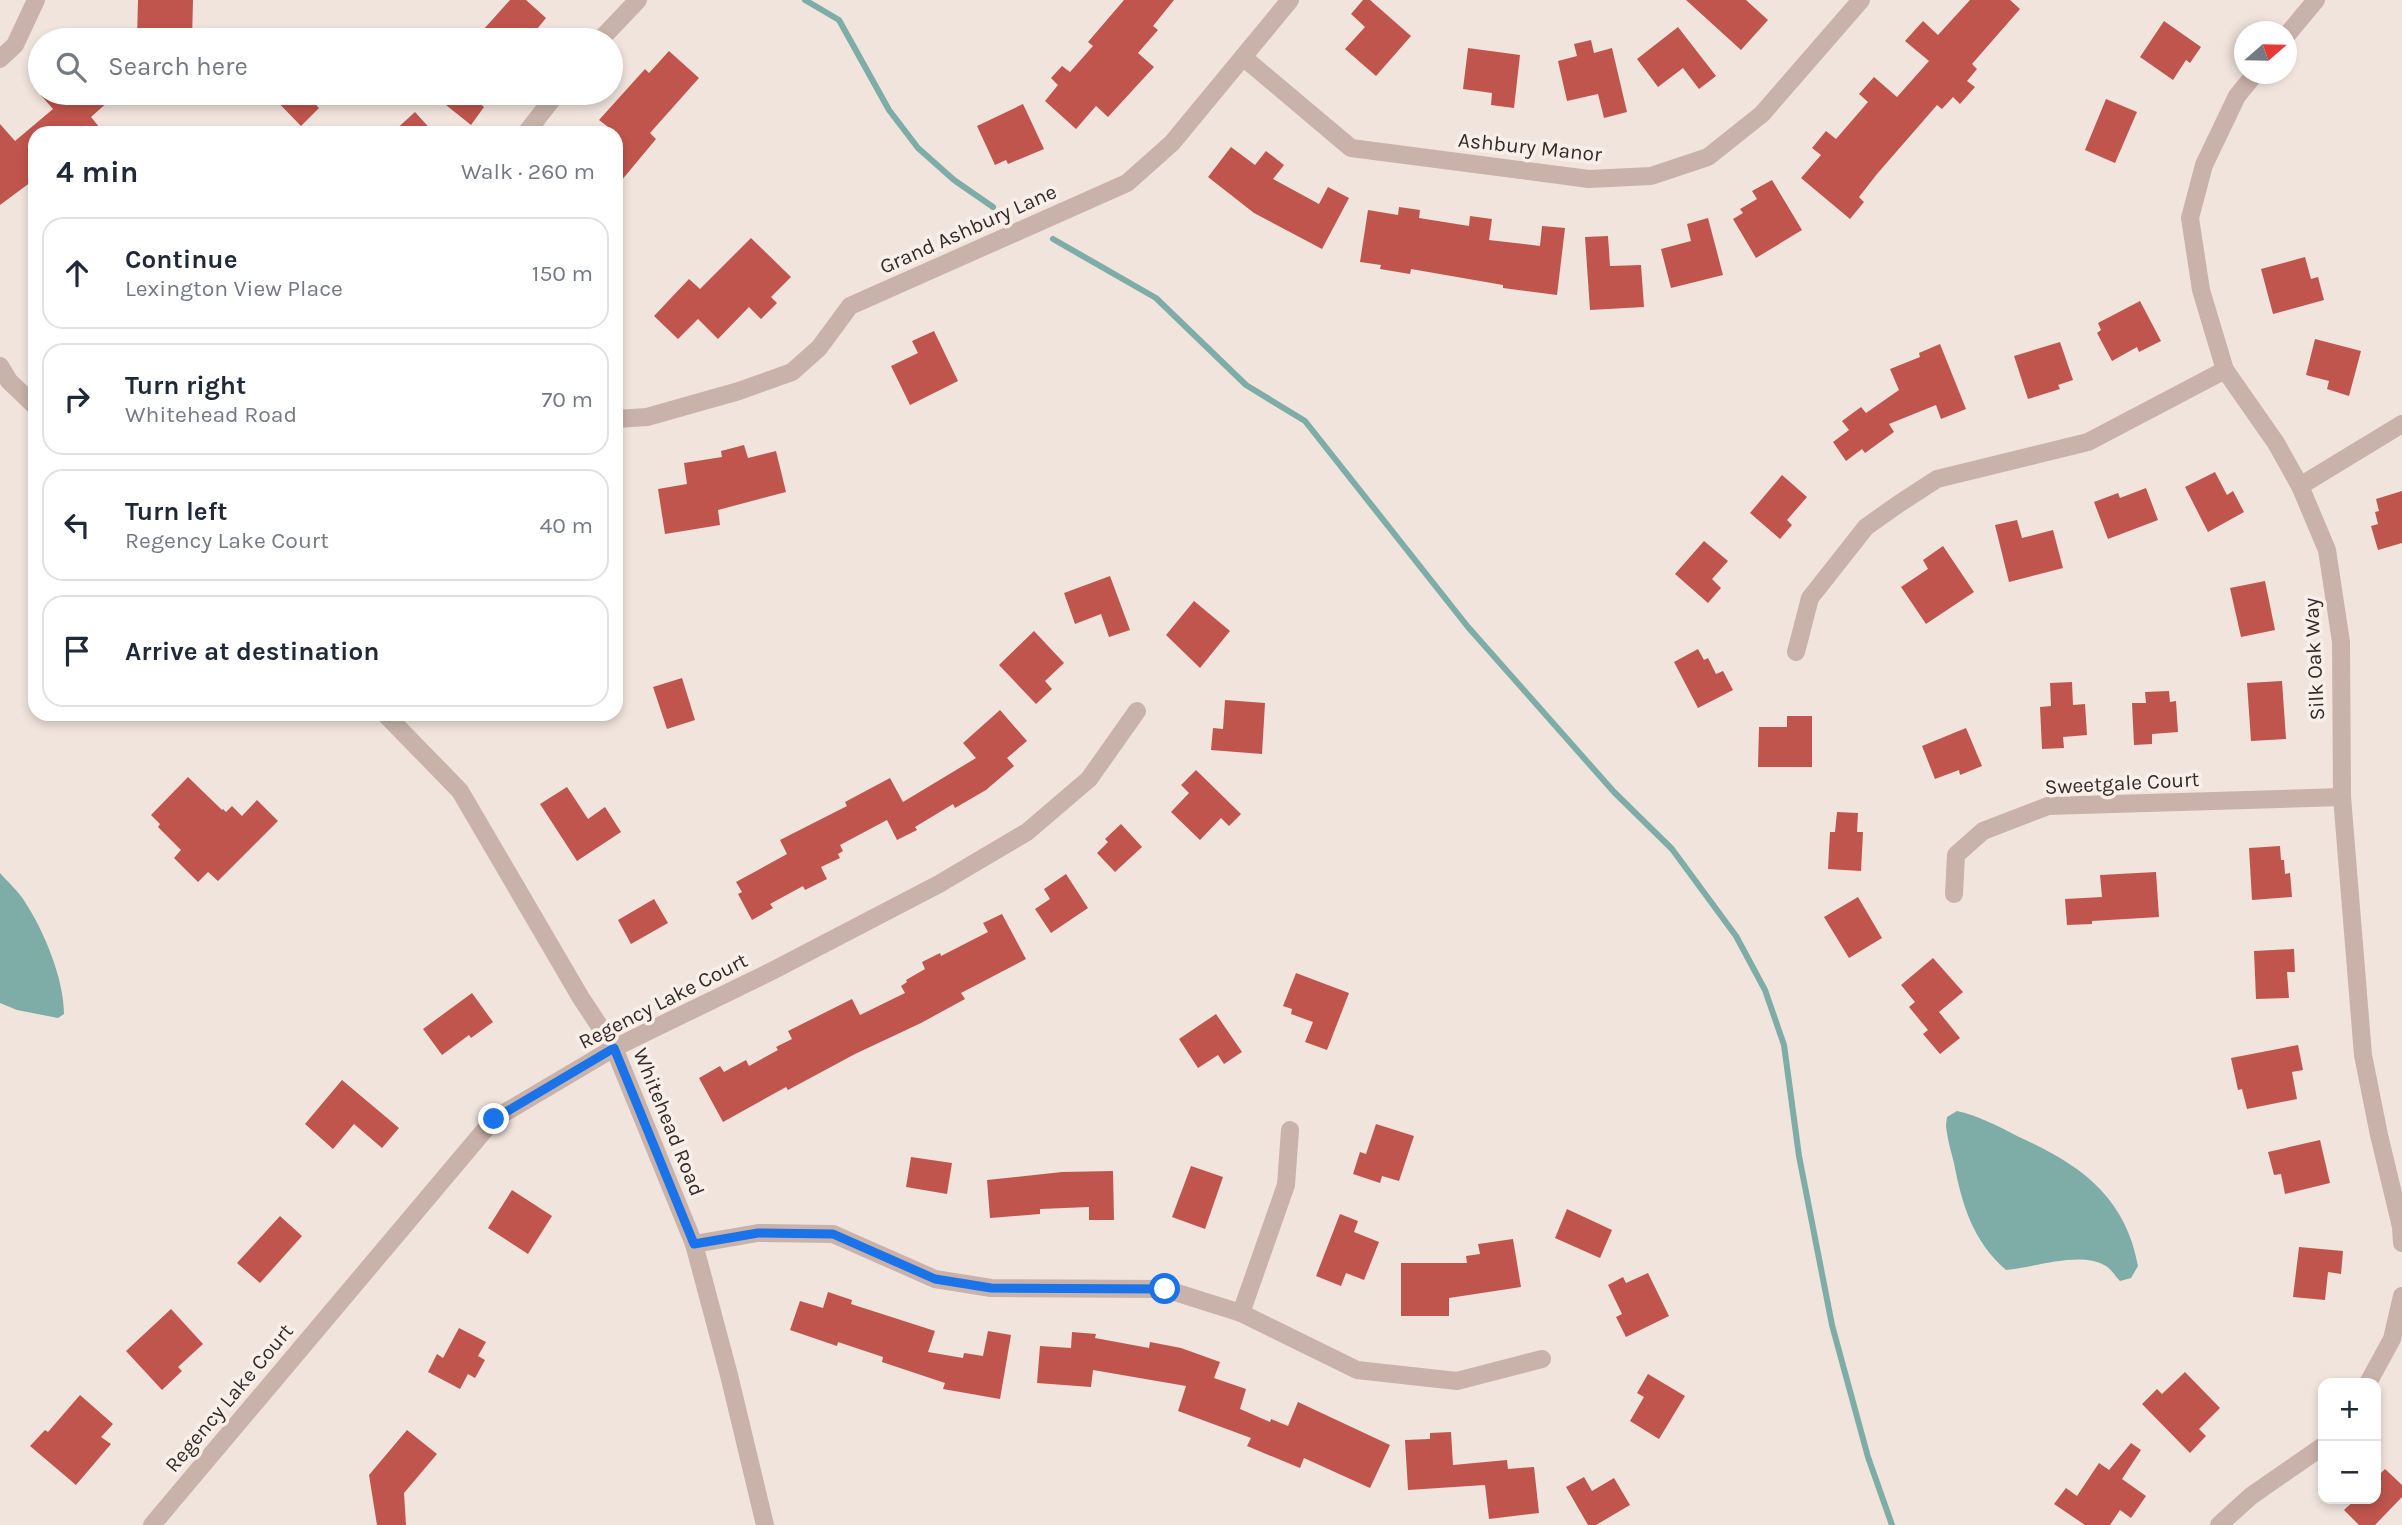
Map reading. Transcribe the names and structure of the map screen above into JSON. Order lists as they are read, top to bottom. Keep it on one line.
{"streets":{"street":["Ashbury Manor","Grand Ashbury Lane","Silk Oak Way","Sweetgale Court","Regency Lake Court","Whitehead Road"]},"crossings":[["Ashbury Manor","Grand Ashbury Lane"],["Silk Oak Way","Sweetgale Court"],["Regency Lake Court","Whitehead Road"]],"north":"right","page":{"search":"Search here","heading":["4 min","Walk · 260 m"],"list":[["Continue","Lexington View Place","150 m"],["Turn right","Whitehead Road","70 m"],["Turn left","Regency Lake Court","40 m"],"Arrive at destination"],"map_buttons":["+","−"]}}
